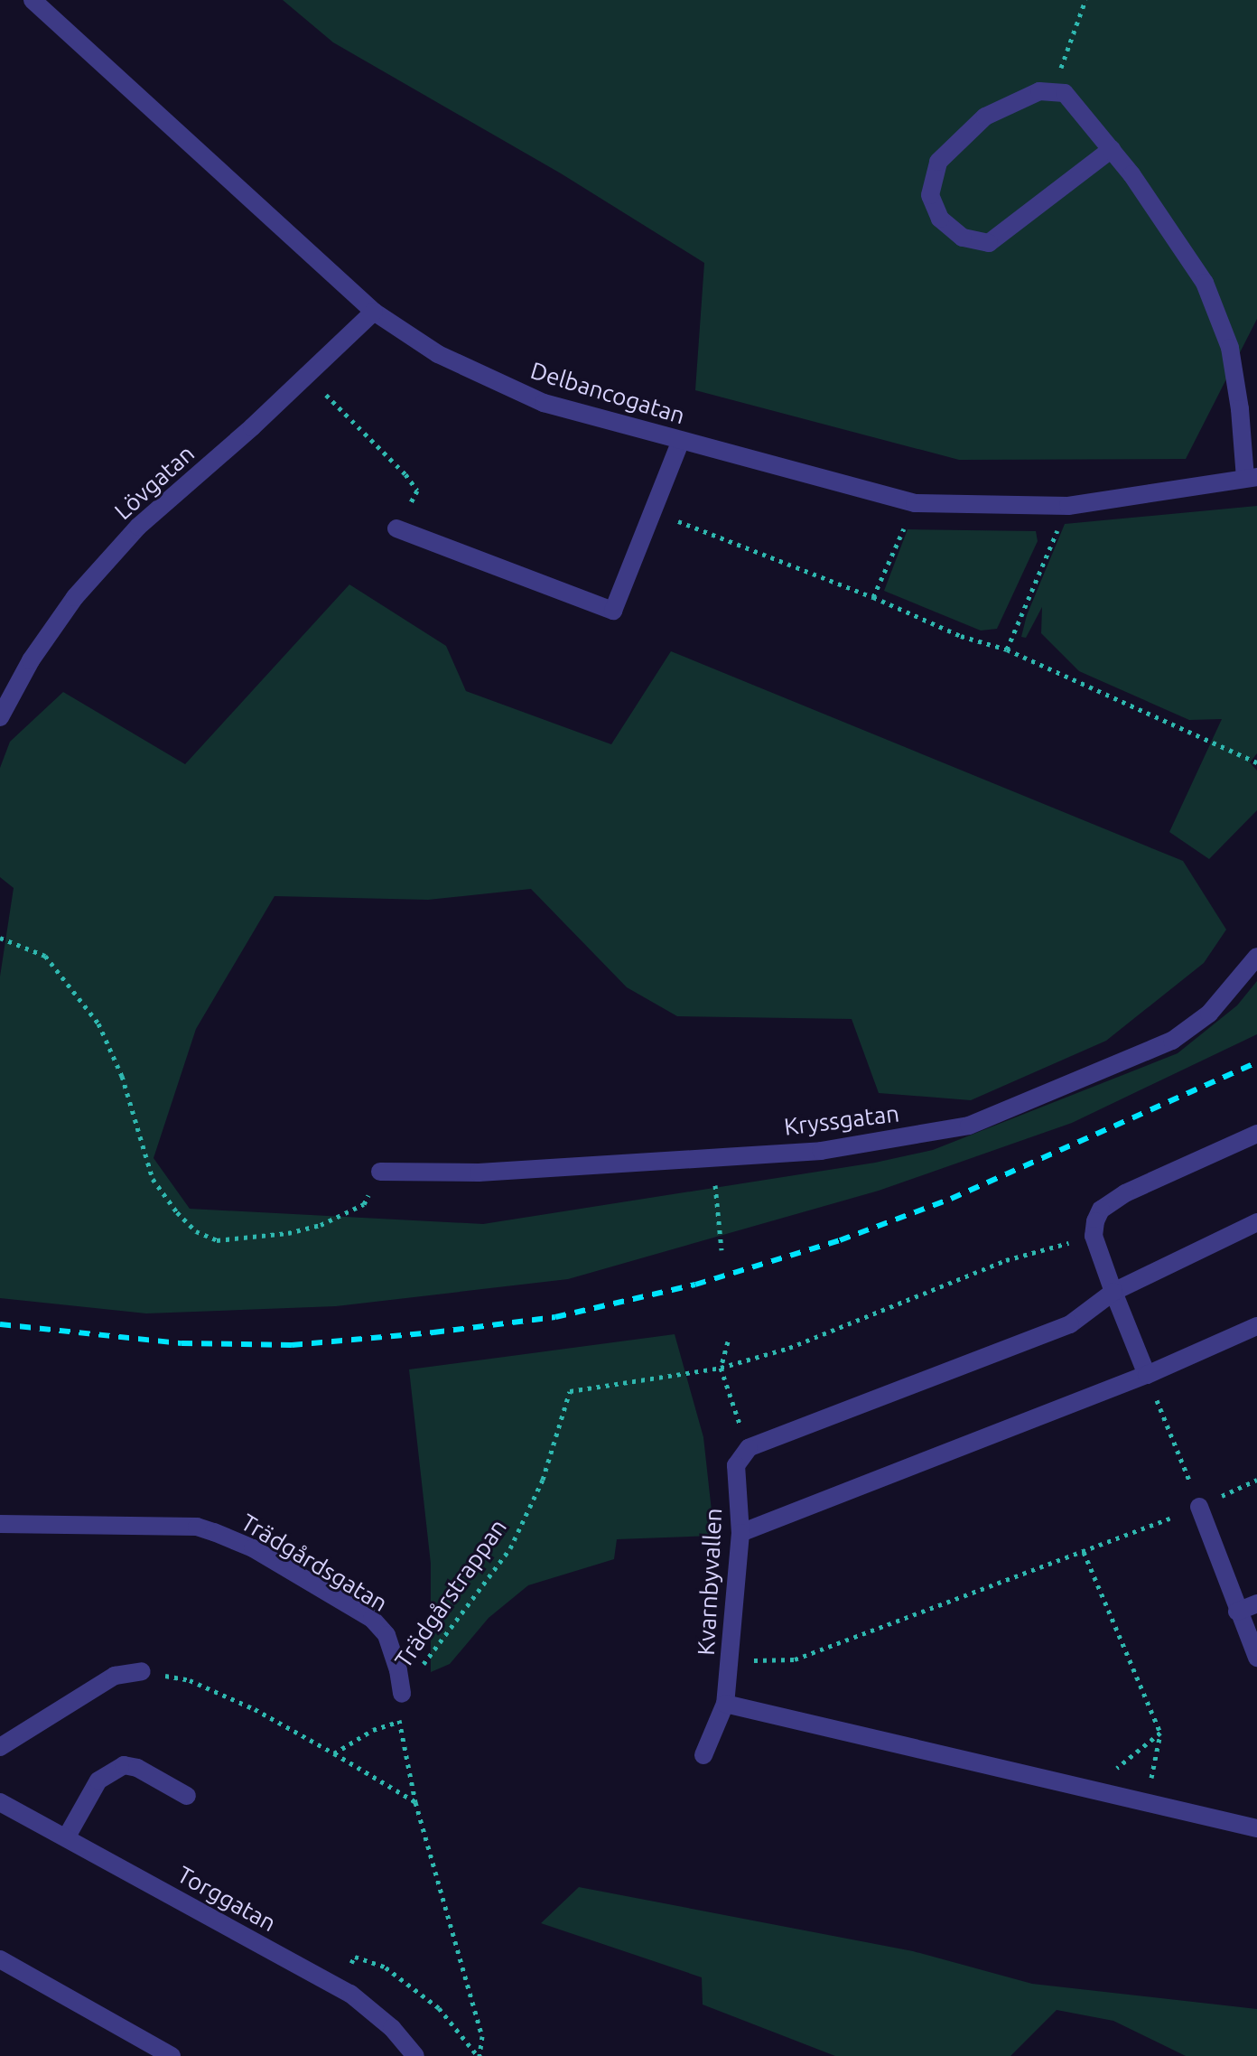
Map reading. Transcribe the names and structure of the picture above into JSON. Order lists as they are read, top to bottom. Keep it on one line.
{"streets":{"street":["Delbancogatan","Lövgatan","Kryssgatan","Trädgårdsgatan","Kvarnbyvallen","Torggatan"],"path":["Trädgårstrappan"]},"crossings":[["Delbancogatan","Lövgatan"],["Trädgårdsgatan","Trädgårstrappan"]]}
